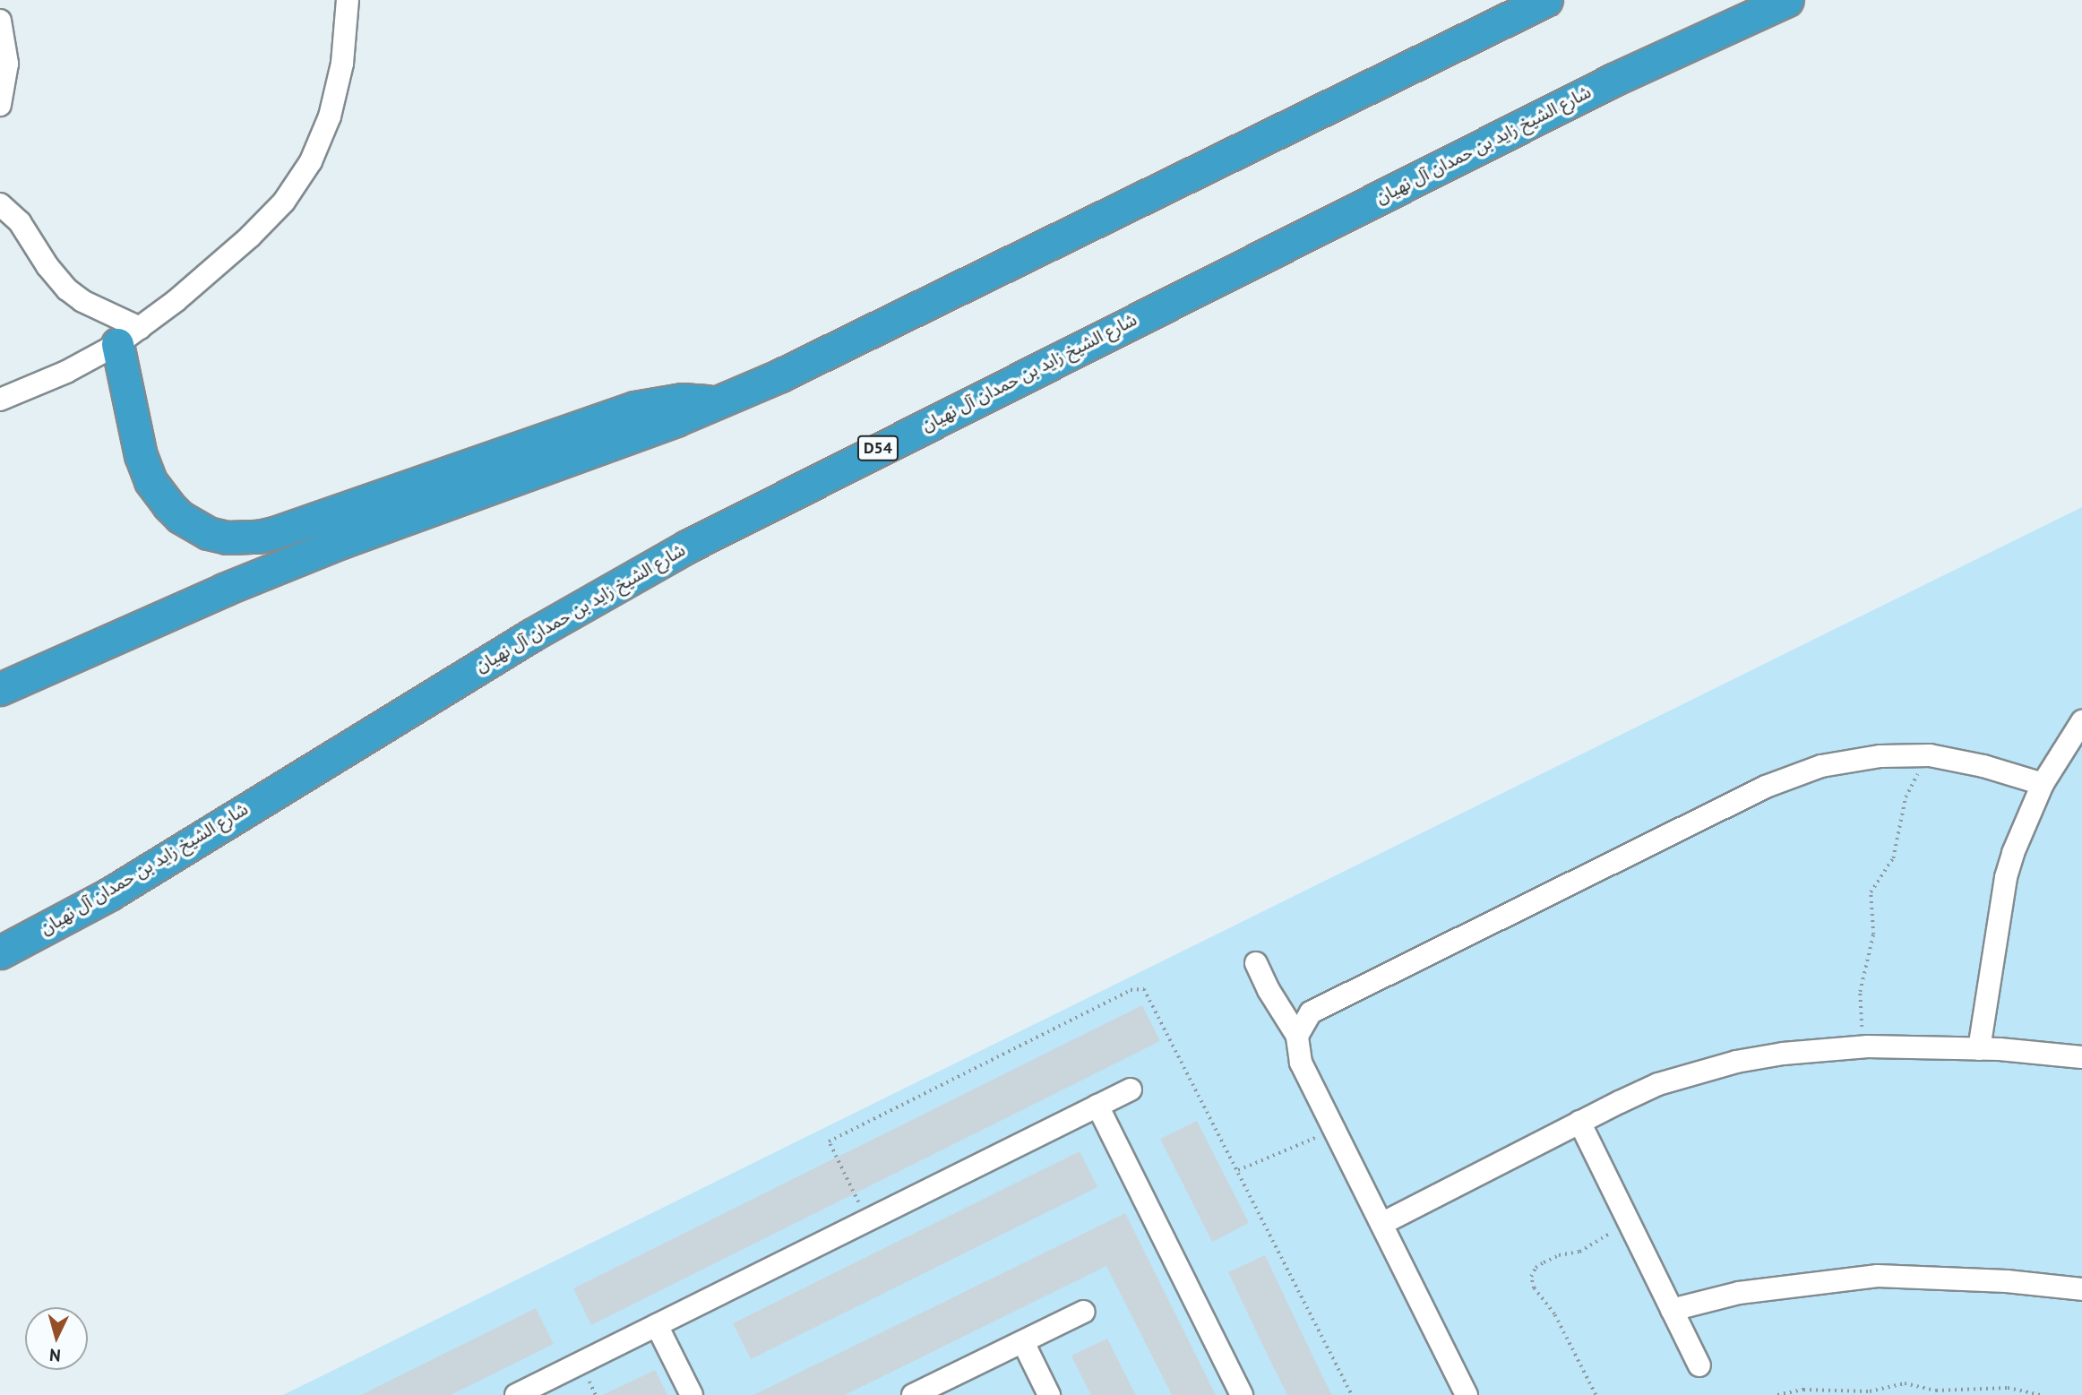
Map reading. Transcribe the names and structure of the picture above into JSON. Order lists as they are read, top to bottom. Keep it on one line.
{"streets":{"highway":["شارع الشيخ زايد بن حمدان آل نهيان","D54"]},"north":"bottom"}
